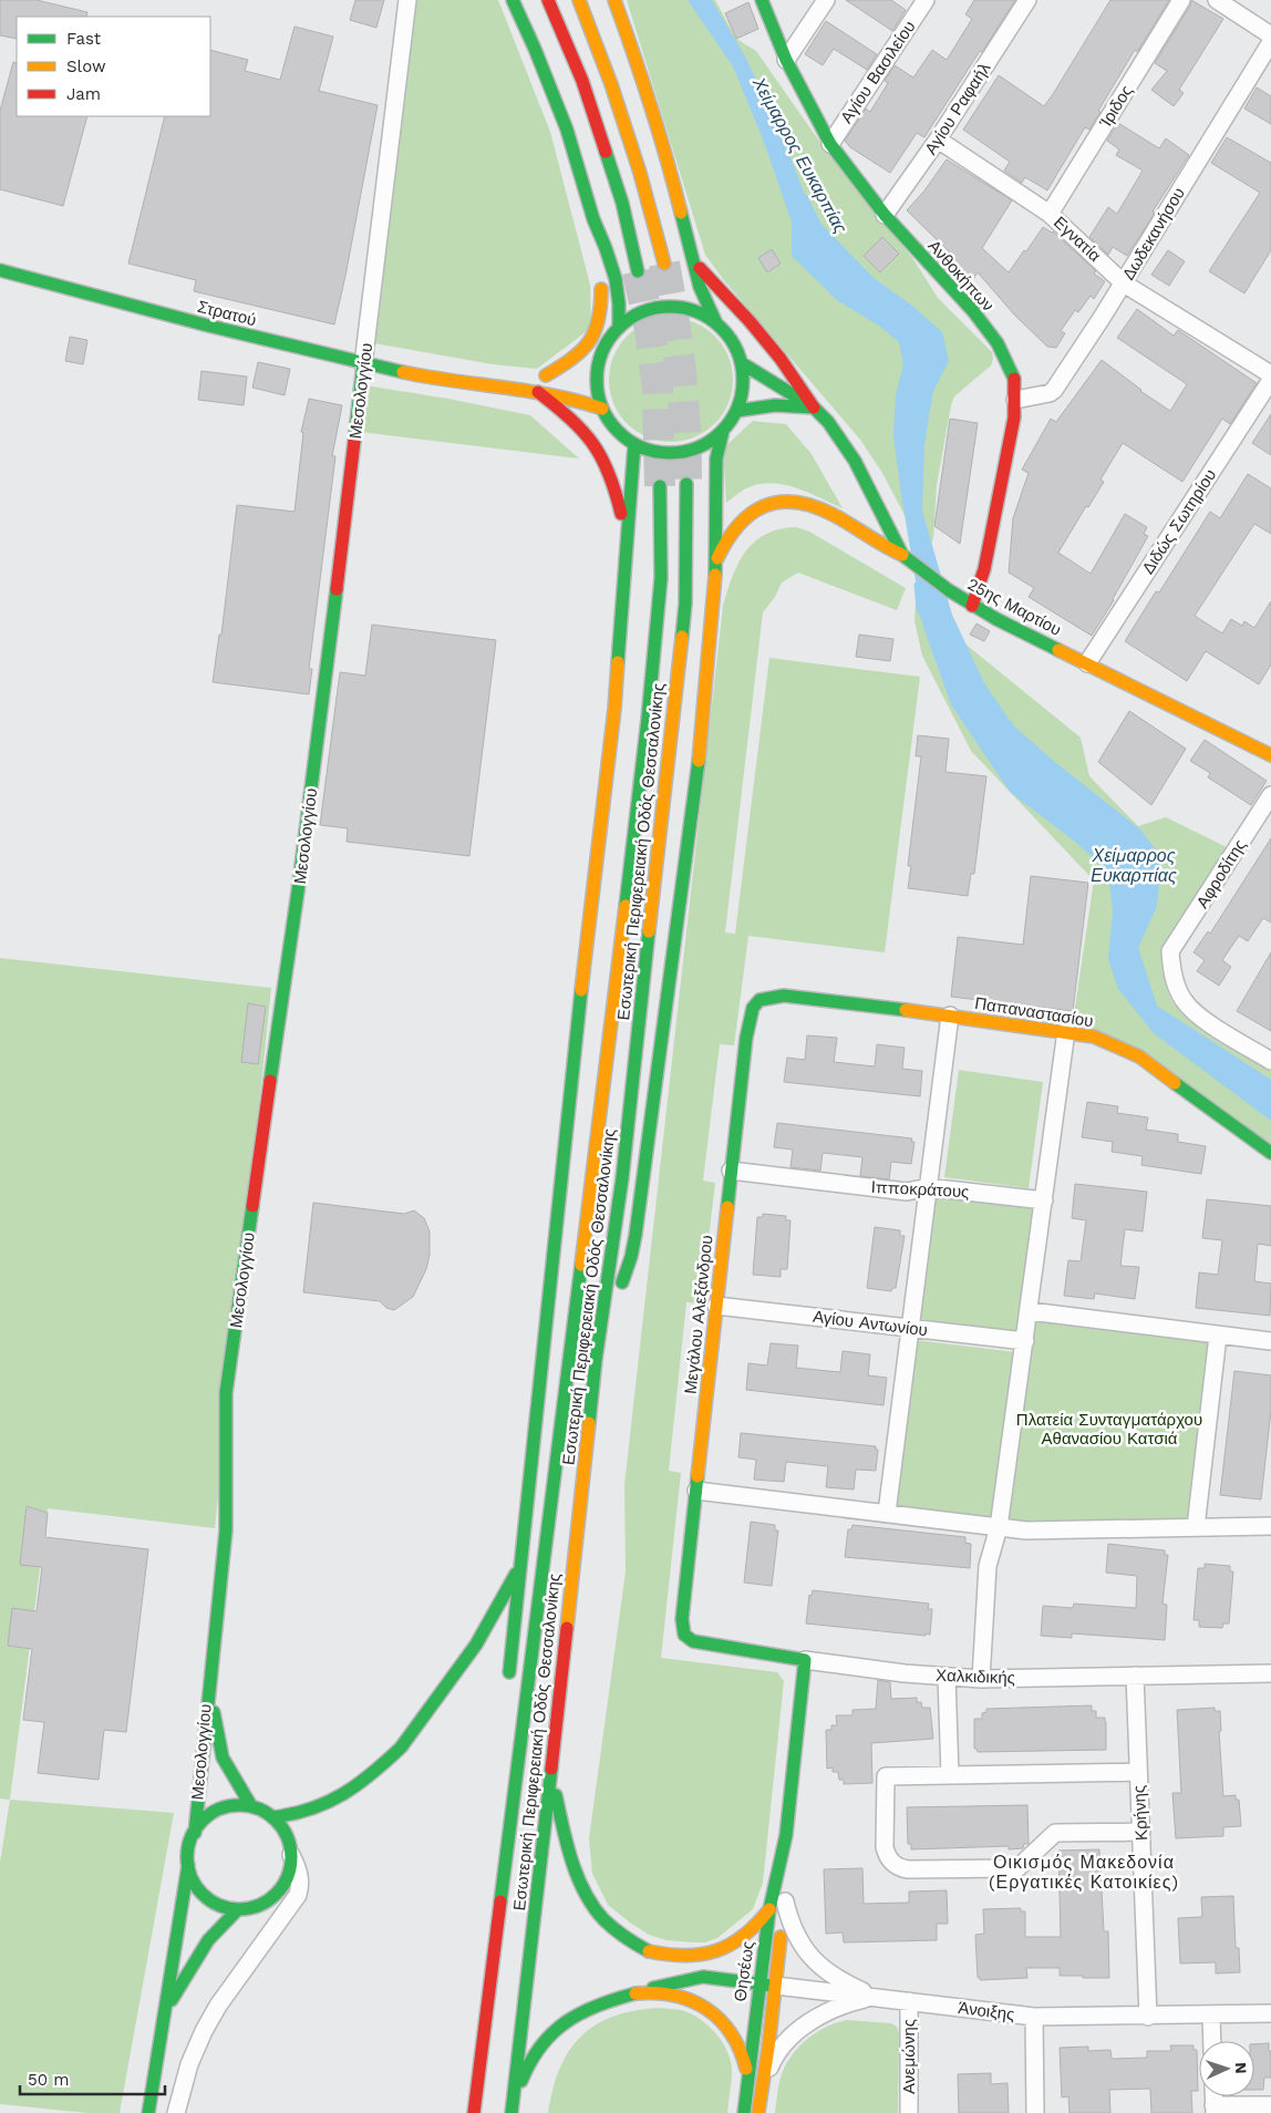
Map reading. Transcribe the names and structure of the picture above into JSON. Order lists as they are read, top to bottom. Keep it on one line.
{"streets":{"main road":["Ανθοκήπων","Στρατού","Μεσολογγίου","25ης Μαρτίου","Εσωτερική Περιφερειακή Οδός Θεσσαλονίκης","Παπαναστασίου","Μεγάλου Αλεξάνδρου","Χαλκιδικής","Θησέως","Άνοιξης"],"street":["Αγίου Βασιλείου","Ίριδος","Αγίου Ραφαήλ","Δωδεκανήσου","Εγνατία","Διδώς Σωτηρίου","Αφροδίτης","Ιπποκράτους","Αγίου Αντωνίου","Κρήνης","Ανεμώνης"]},"crossings":[["Αγίου Βασιλείου","Ανθοκήπων"],["Ίριδος","Εγνατία"],["Αγίου Ραφαήλ","Εγνατία"],["Αγίου Ραφαήλ","Ανθοκήπων"],["Δωδεκανήσου","Εγνατία"],["Δωδεκανήσου","Ανθοκήπων"],["Ανθοκήπων","25ης Μαρτίου"],["Στρατού","Μεσολογγίου"],["Διδώς Σωτηρίου","25ης Μαρτίου"],["Εσωτερική Περιφερειακή Οδός Θεσσαλονίκης","Άνοιξης"],["Παπαναστασίου","Μεγάλου Αλεξάνδρου"],["Ιπποκράτους","Μεγάλου Αλεξάνδρου"],["Μεγάλου Αλεξάνδρου","Αγίου Αντωνίου"],["Μεγάλου Αλεξάνδρου","Χαλκιδικής"],["Χαλκιδικής","Κρήνης"],["Χαλκιδικής","Θησέως"],["Κρήνης","Άνοιξης"],["Θησέως","Άνοιξης"],["Άνοιξης","Ανεμώνης"]],"districts":["Οικισμός Μακεδονία (Εργατικές Κατοικίες)"],"water":["Χείμαρρος Ευκαρπίας"],"parks":["Πλατεία Συνταγματάρχου Αθανασίου Κατσιά"],"legend":["Fast","Slow","Jam"],"scale_bar":"50 m","north":"right"}
